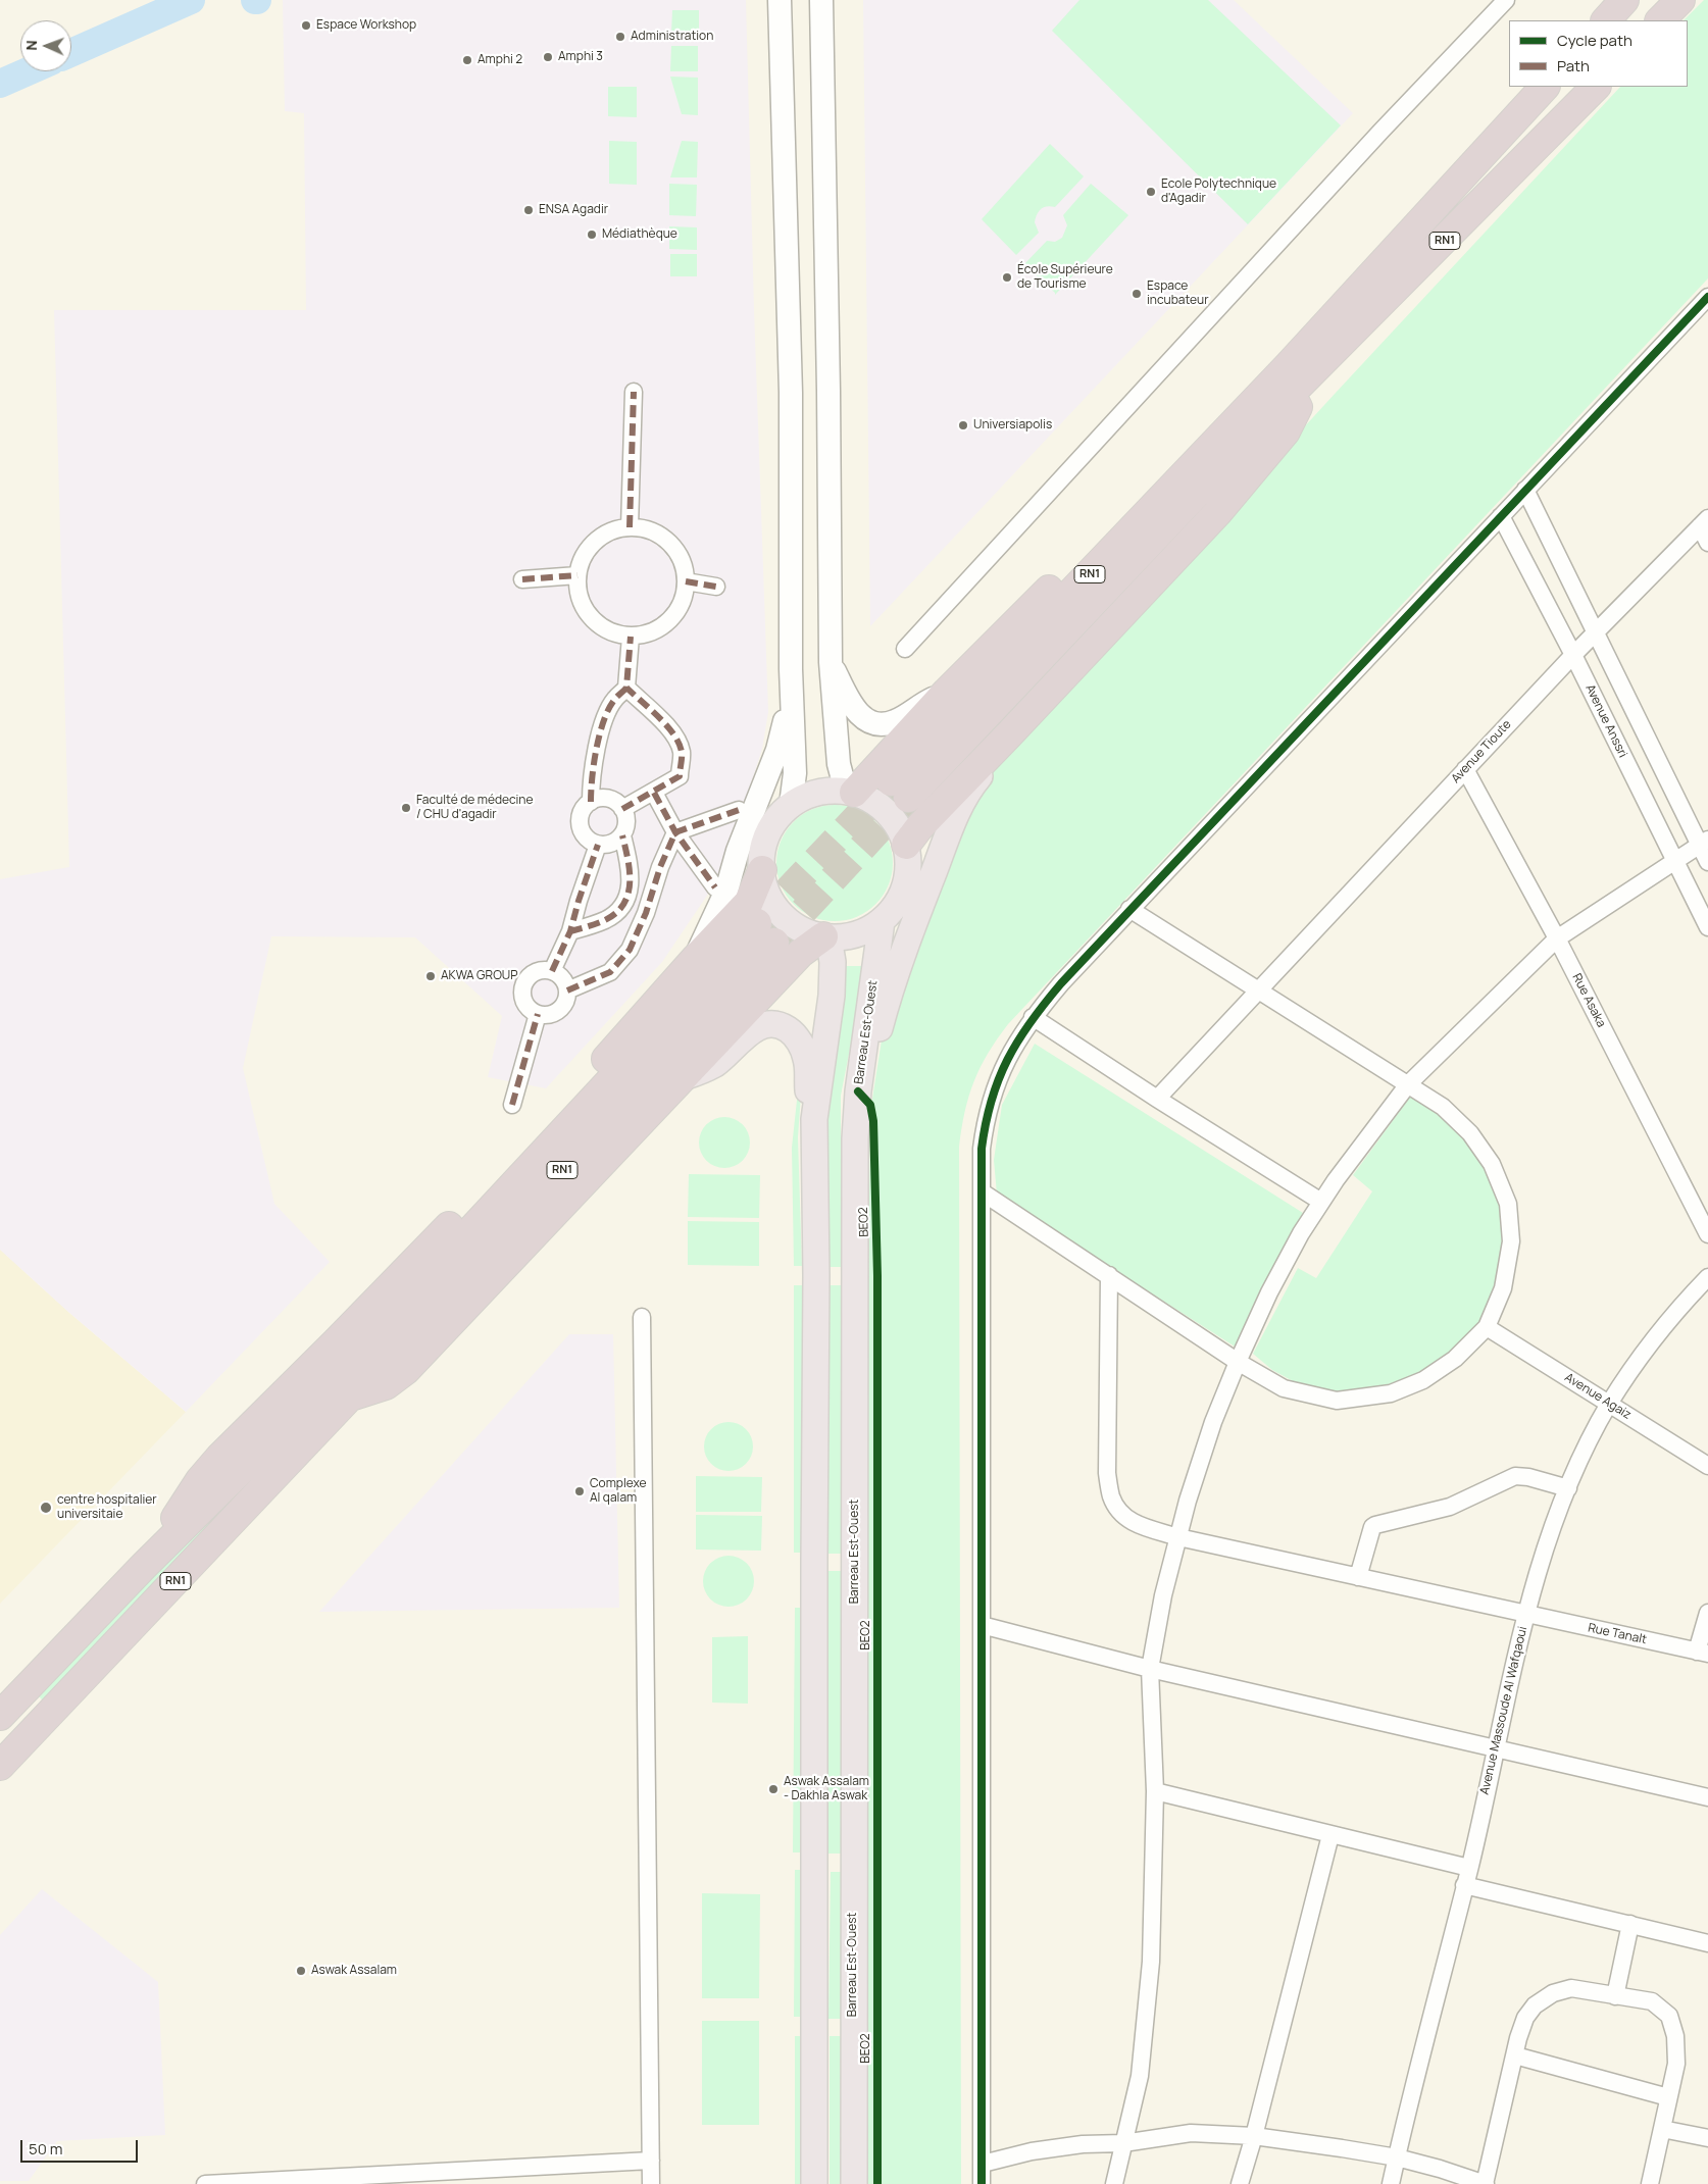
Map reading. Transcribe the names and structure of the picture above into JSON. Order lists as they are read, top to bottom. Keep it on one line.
{"streets":{"highway":["RN1"],"main road":["Barreau Est-Ouest"],"street":["Avenue Anssri","Avenue Tioute","Rue Asaka","Avenue Agaiz","Rue Tanalt","Avenue Massoude Al Wafqaoui"],"cycle path":["BEO2"]},"crossings":[["Avenue Anssri","Avenue Tioute"],["Avenue Tioute","Rue Asaka"],["Avenue Agaiz","Avenue Massoude Al Wafqaoui"],["Rue Tanalt","Avenue Massoude Al Wafqaoui"]],"places":["Espace Workshop","Administration","Amphi 3","Amphi 2","Ecole Polytechnique d'Agadir","ENSA Agadir","Médiathèque","École Supérieure de Tourisme","Espace incubateur","Universiapolis","Faculté de médecine / CHU d'agadir","AKWA GROUP","Complexe Al qalam","centre hospitalier universitaie","Aswak Assalam - Dakhla Aswak","Aswak Assalam"],"legend":["Cycle path","Path"],"scale_bar":"50 m","north":"left"}
